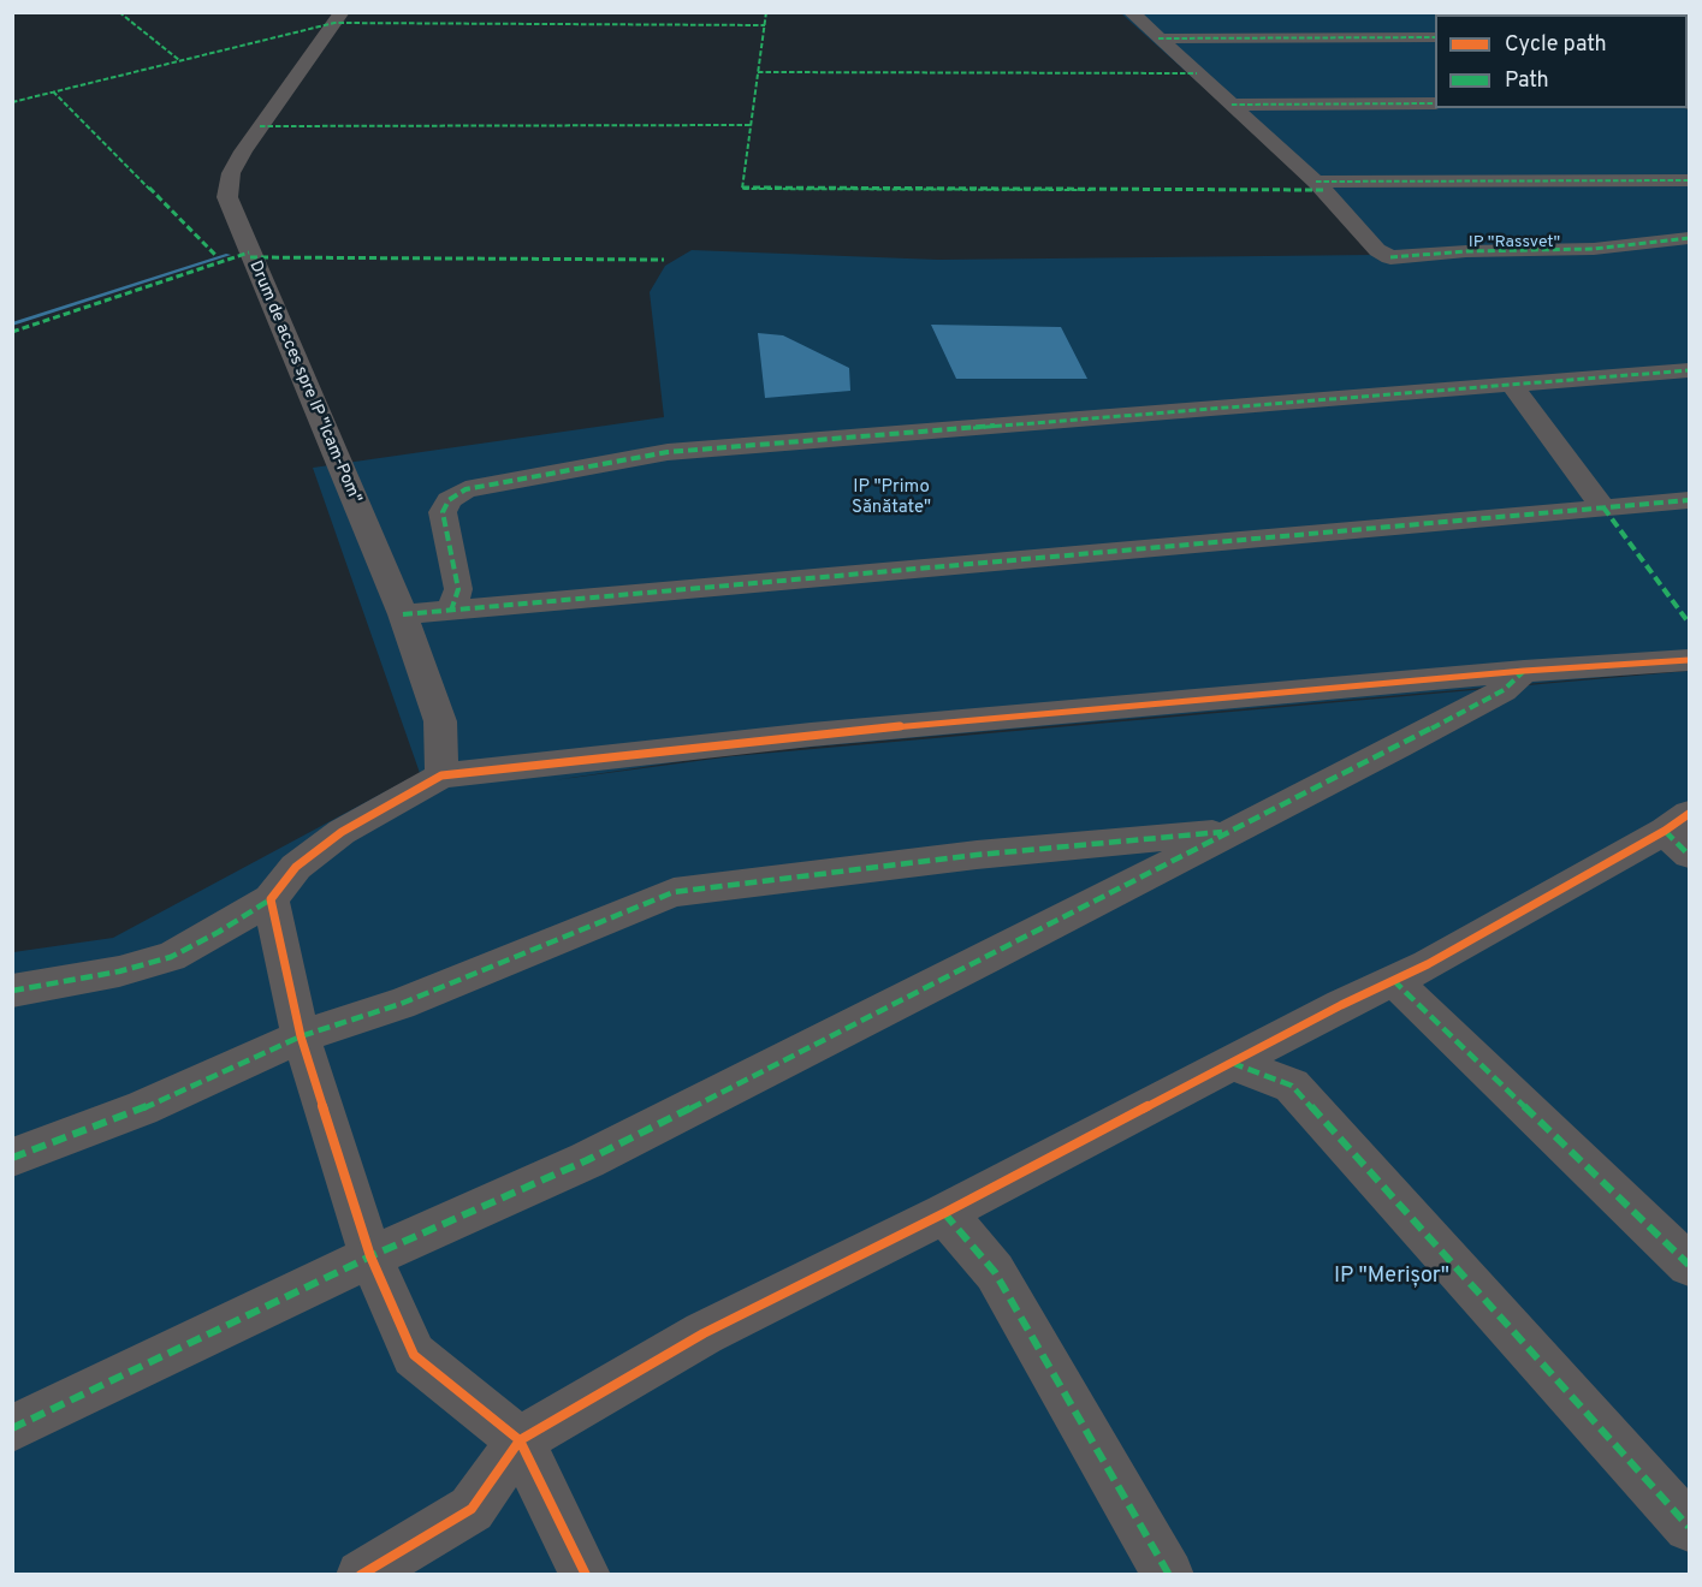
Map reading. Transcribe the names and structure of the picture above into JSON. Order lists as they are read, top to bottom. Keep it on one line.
{"streets":{"street":["Drum de acces spre IP \"Icam-Pom\""]},"parks":["IP \"Rassvet\"","IP \"Primo Sănătate\"","IP \"Merișor\""],"legend":["Cycle path","Path"]}
